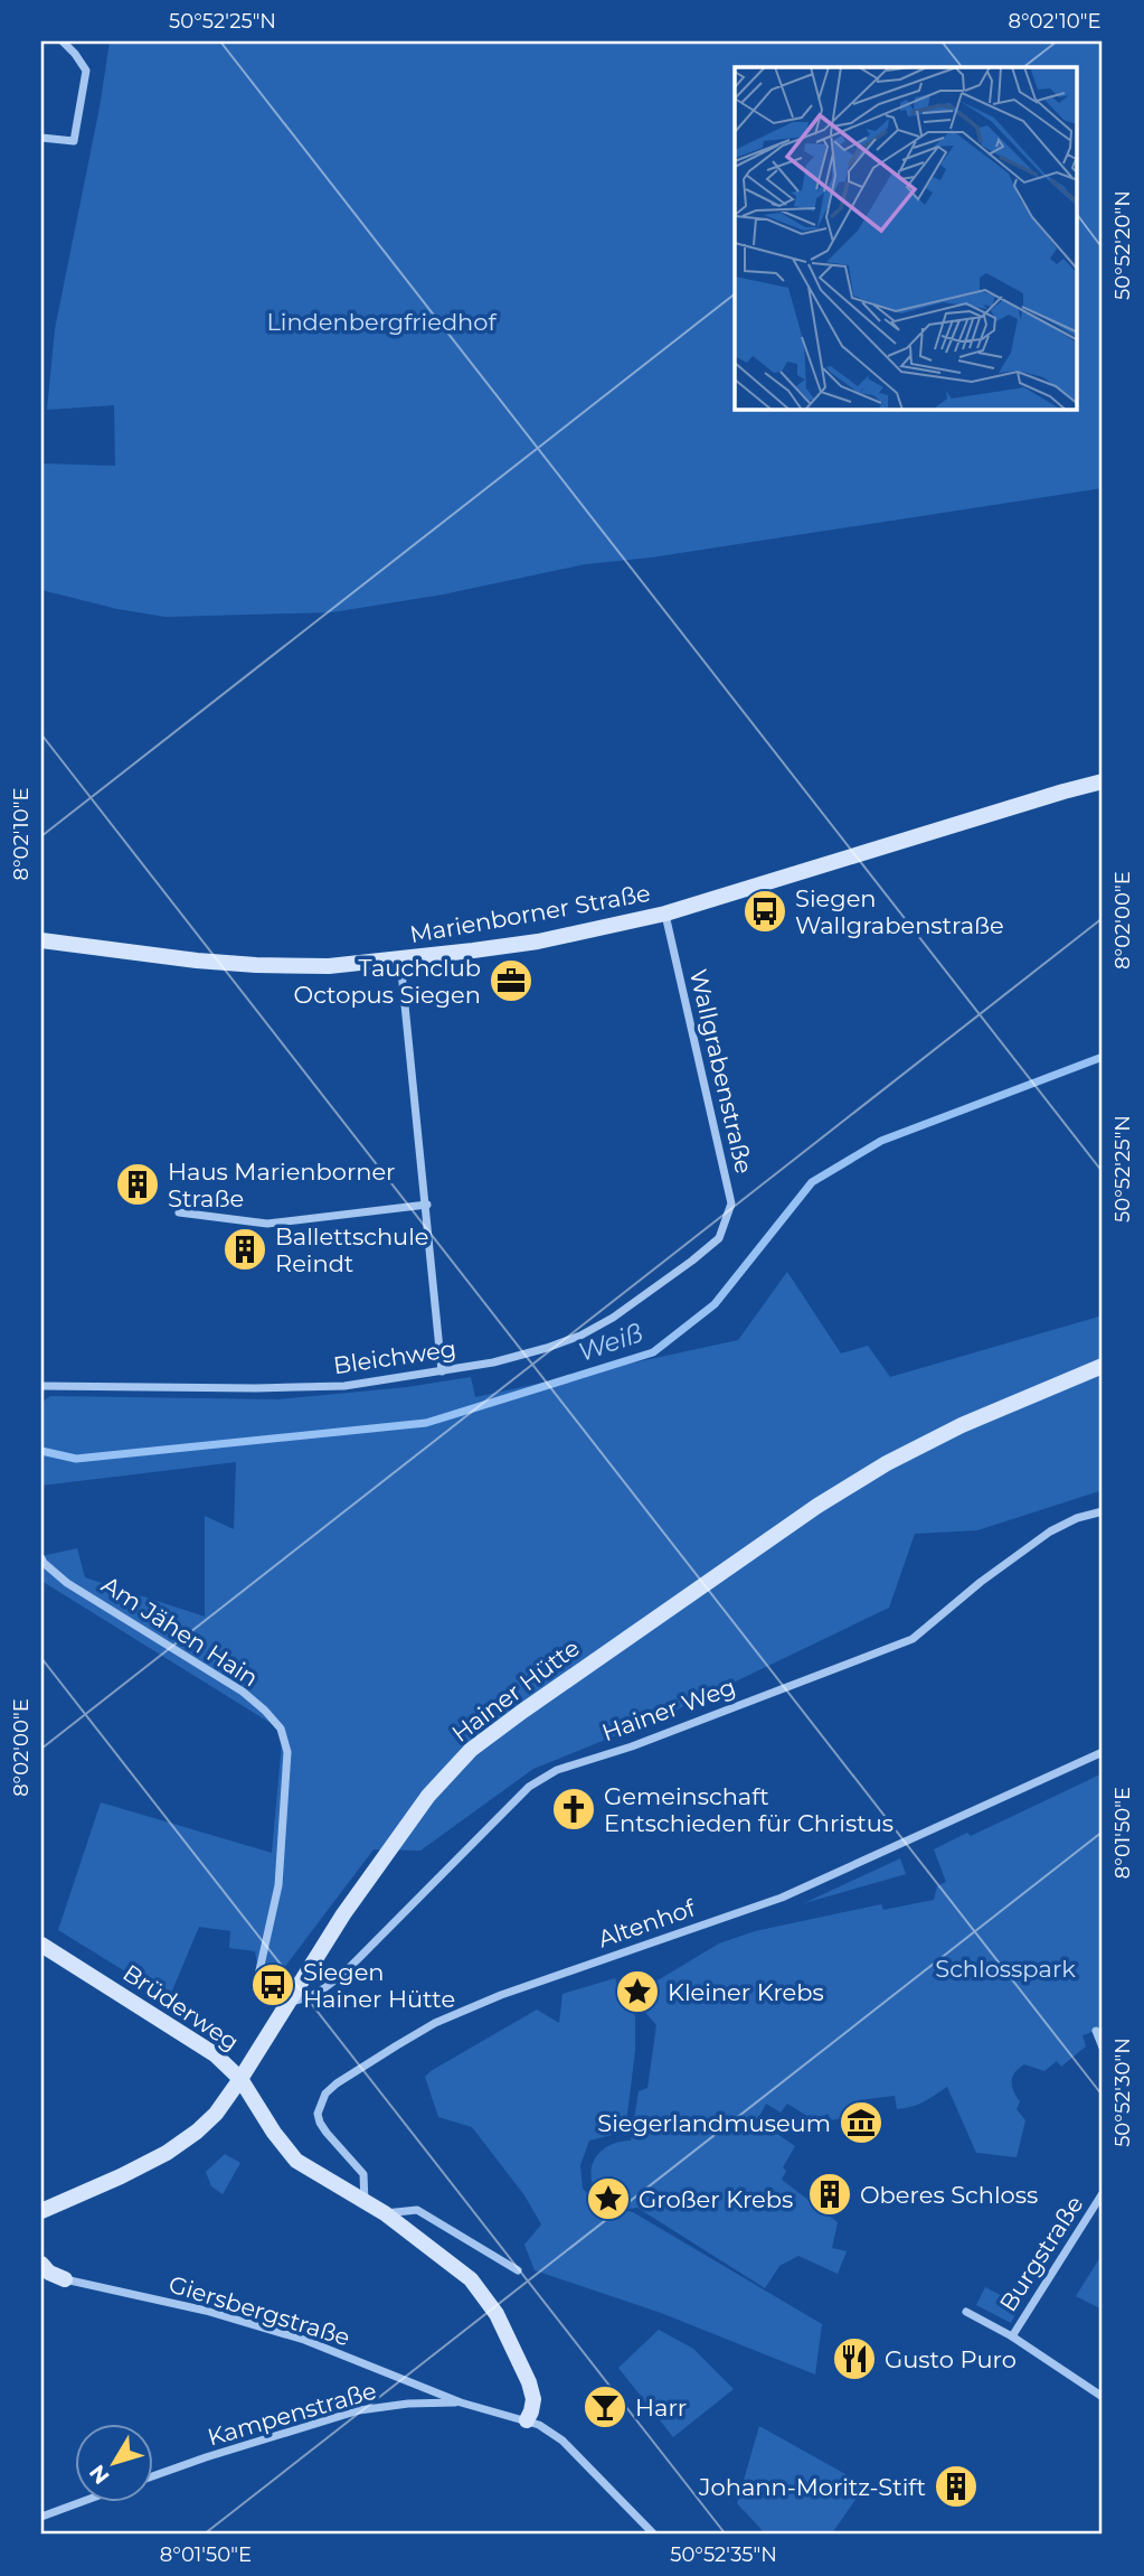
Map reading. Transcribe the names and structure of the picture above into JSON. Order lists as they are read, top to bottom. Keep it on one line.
{"streets":{"street":["Marienborner Straße","Wallgrabenstraße","Bleichweg","Am Jähen Hain","Hainer Hütte","Hainer Weg","Altenhof","Brüderweg","Burgstraße","Giersbergstraße","Kampenstraße"]},"crossings":[["Marienborner Straße","Wallgrabenstraße"],["Wallgrabenstraße","Bleichweg"],["Hainer Hütte","Hainer Weg"],["Hainer Hütte","Brüderweg"],["Altenhof","Brüderweg"],["Giersbergstraße","Kampenstraße"]],"water":["Weiß"],"parks":["Lindenbergfriedhof","Schlosspark"],"places":{"bus stop":["Siegen Wallgrabenstraße","Siegen Hainer Hütte"],"office":["Tauchclub Octopus Siegen"],"building":["Haus Marienborner Straße","Ballettschule Reindt","Oberes Schloss","Johann-Moritz-Stift"],"church":["Gemeinschaft Entschieden für Christus"],"place":["Kleiner Krebs","Großer Krebs"],"museum":["Siegerlandmuseum"],"restaurant":["Gusto Puro"],"bar":["Harr"]},"north":"bottom left","coordinates":["50°52'25\"N","8°02'10\"E","50°52'20\"N","8°02'00\"E","8°01'50\"E","50°52'30\"N","50°52'35\"N"]}
